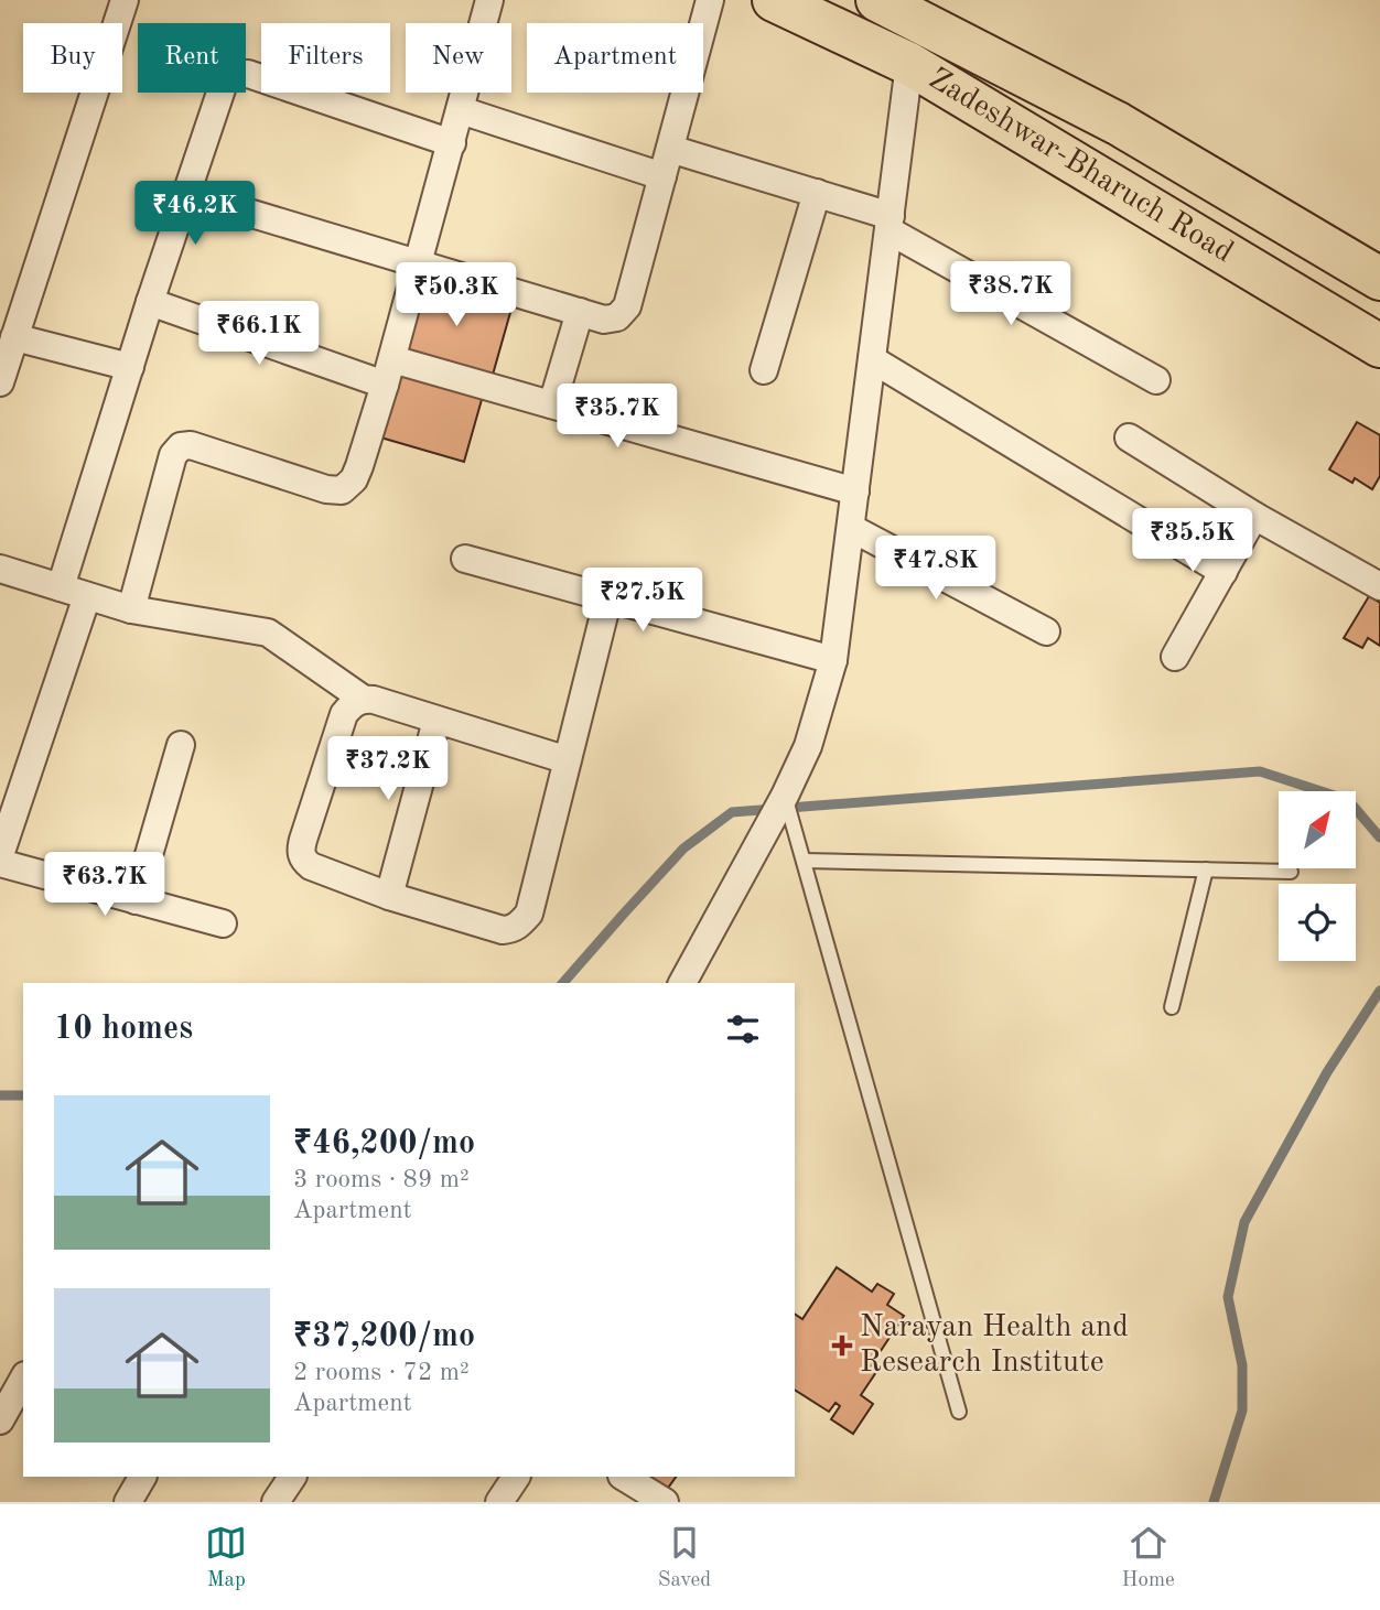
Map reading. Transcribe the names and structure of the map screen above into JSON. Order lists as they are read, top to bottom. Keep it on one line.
{"streets":{"main road":["Zadeshwar-Bharuch Road"]},"places":{"health":["Narayan Health and Research Institute"]},"north":"top right","page":{"chip":["Buy","Rent","Filters","New","Apartment"],"price":["₹46.2K","₹38.7K","₹50.3K","₹66.1K","₹35.7K","₹35.5K","₹47.8K","₹27.5K","₹37.2K","₹63.7K"],"heading":"10 homes","list":[{"name":"₹46,200/mo","note":"3 rooms · 89 m² · Apartment"},{"name":"₹37,200/mo","note":"2 rooms · 72 m² · Apartment"}],"tabs":["Map","Saved","Home"]}}
